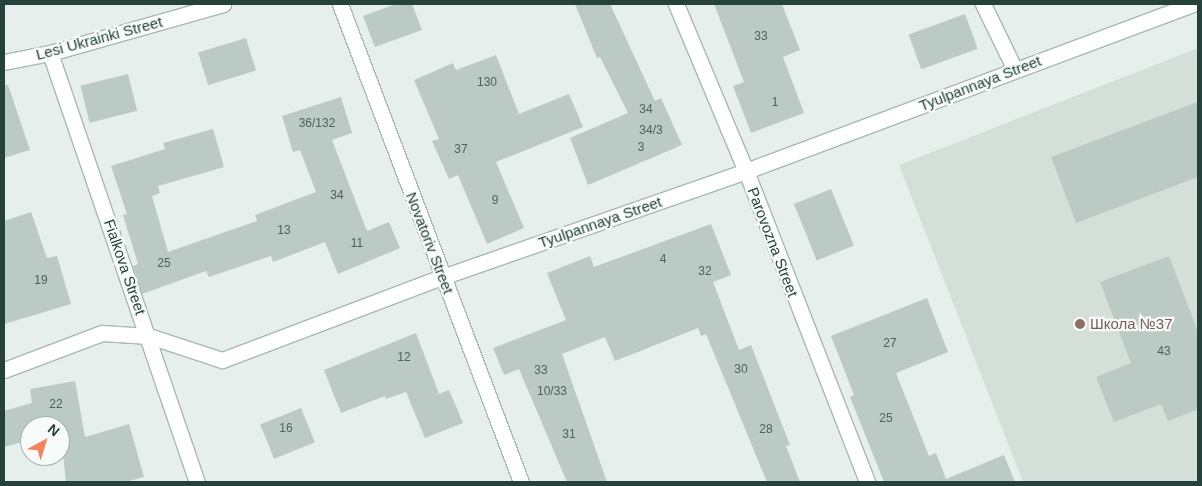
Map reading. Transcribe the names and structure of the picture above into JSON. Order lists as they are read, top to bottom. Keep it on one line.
{"streets":{"street":["Lesi Ukrainki Street","Tyulpannaya Street","Parovozna Street","Novatoriv Street","Fialkova Street"]},"crossings":[["Lesi Ukrainki Street","Fialkova Street"],["Tyulpannaya Street","Parovozna Street"],["Tyulpannaya Street","Novatoriv Street"],["Tyulpannaya Street","Fialkova Street"]],"places":["Школа №37"],"house_numbers":["33","130","1","34","36/132","34/3","3","37","34","9","13","11","4","25","32","19","27","43","12","30","33","10/33","22","25","16","28","31"],"north":"top right"}
